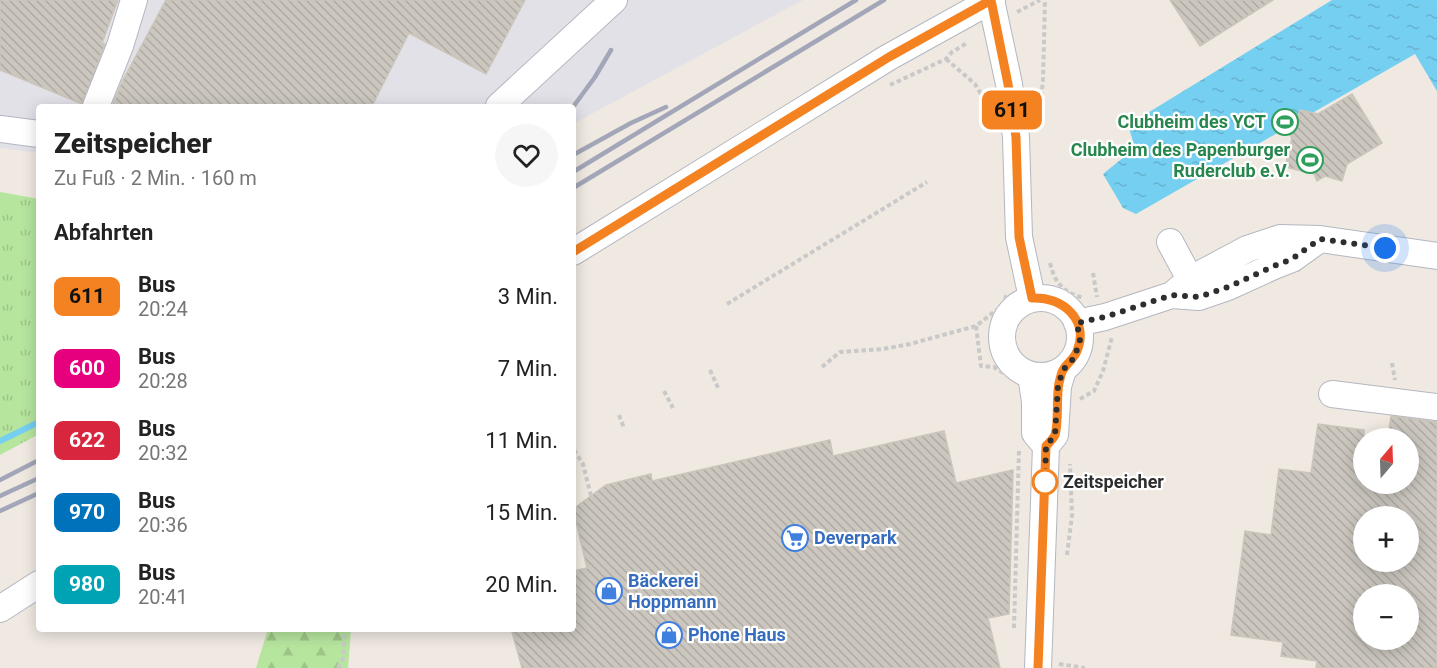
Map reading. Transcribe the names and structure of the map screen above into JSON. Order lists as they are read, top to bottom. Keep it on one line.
{"places":{"sports":["Clubheim des YCT","Clubheim des Papenburger Ruderclub e.V."],"other":["Zeitspeicher"],"supermarket":["Deverpark"],"shop":["Bäckerei Hoppmann","Phone Haus"]},"lines":["bus line 611"],"north":"top","page":{"on_map":"611","heading":[["Zeitspeicher","Zu Fuß · 2 Min. · 160 m"],"Abfahrten"],"list":[{"mark":"611","name":"Bus","note":"20:24","value":"3 Min."},{"mark":"600","name":"Bus","note":"20:28","value":"7 Min."},{"mark":"622","name":"Bus","note":"20:32","value":"11 Min."},{"mark":"970","name":"Bus","note":"20:36","value":"15 Min."},{"mark":"980","name":"Bus","note":"20:41","value":"20 Min."}],"map_buttons":["+","−"]}}
